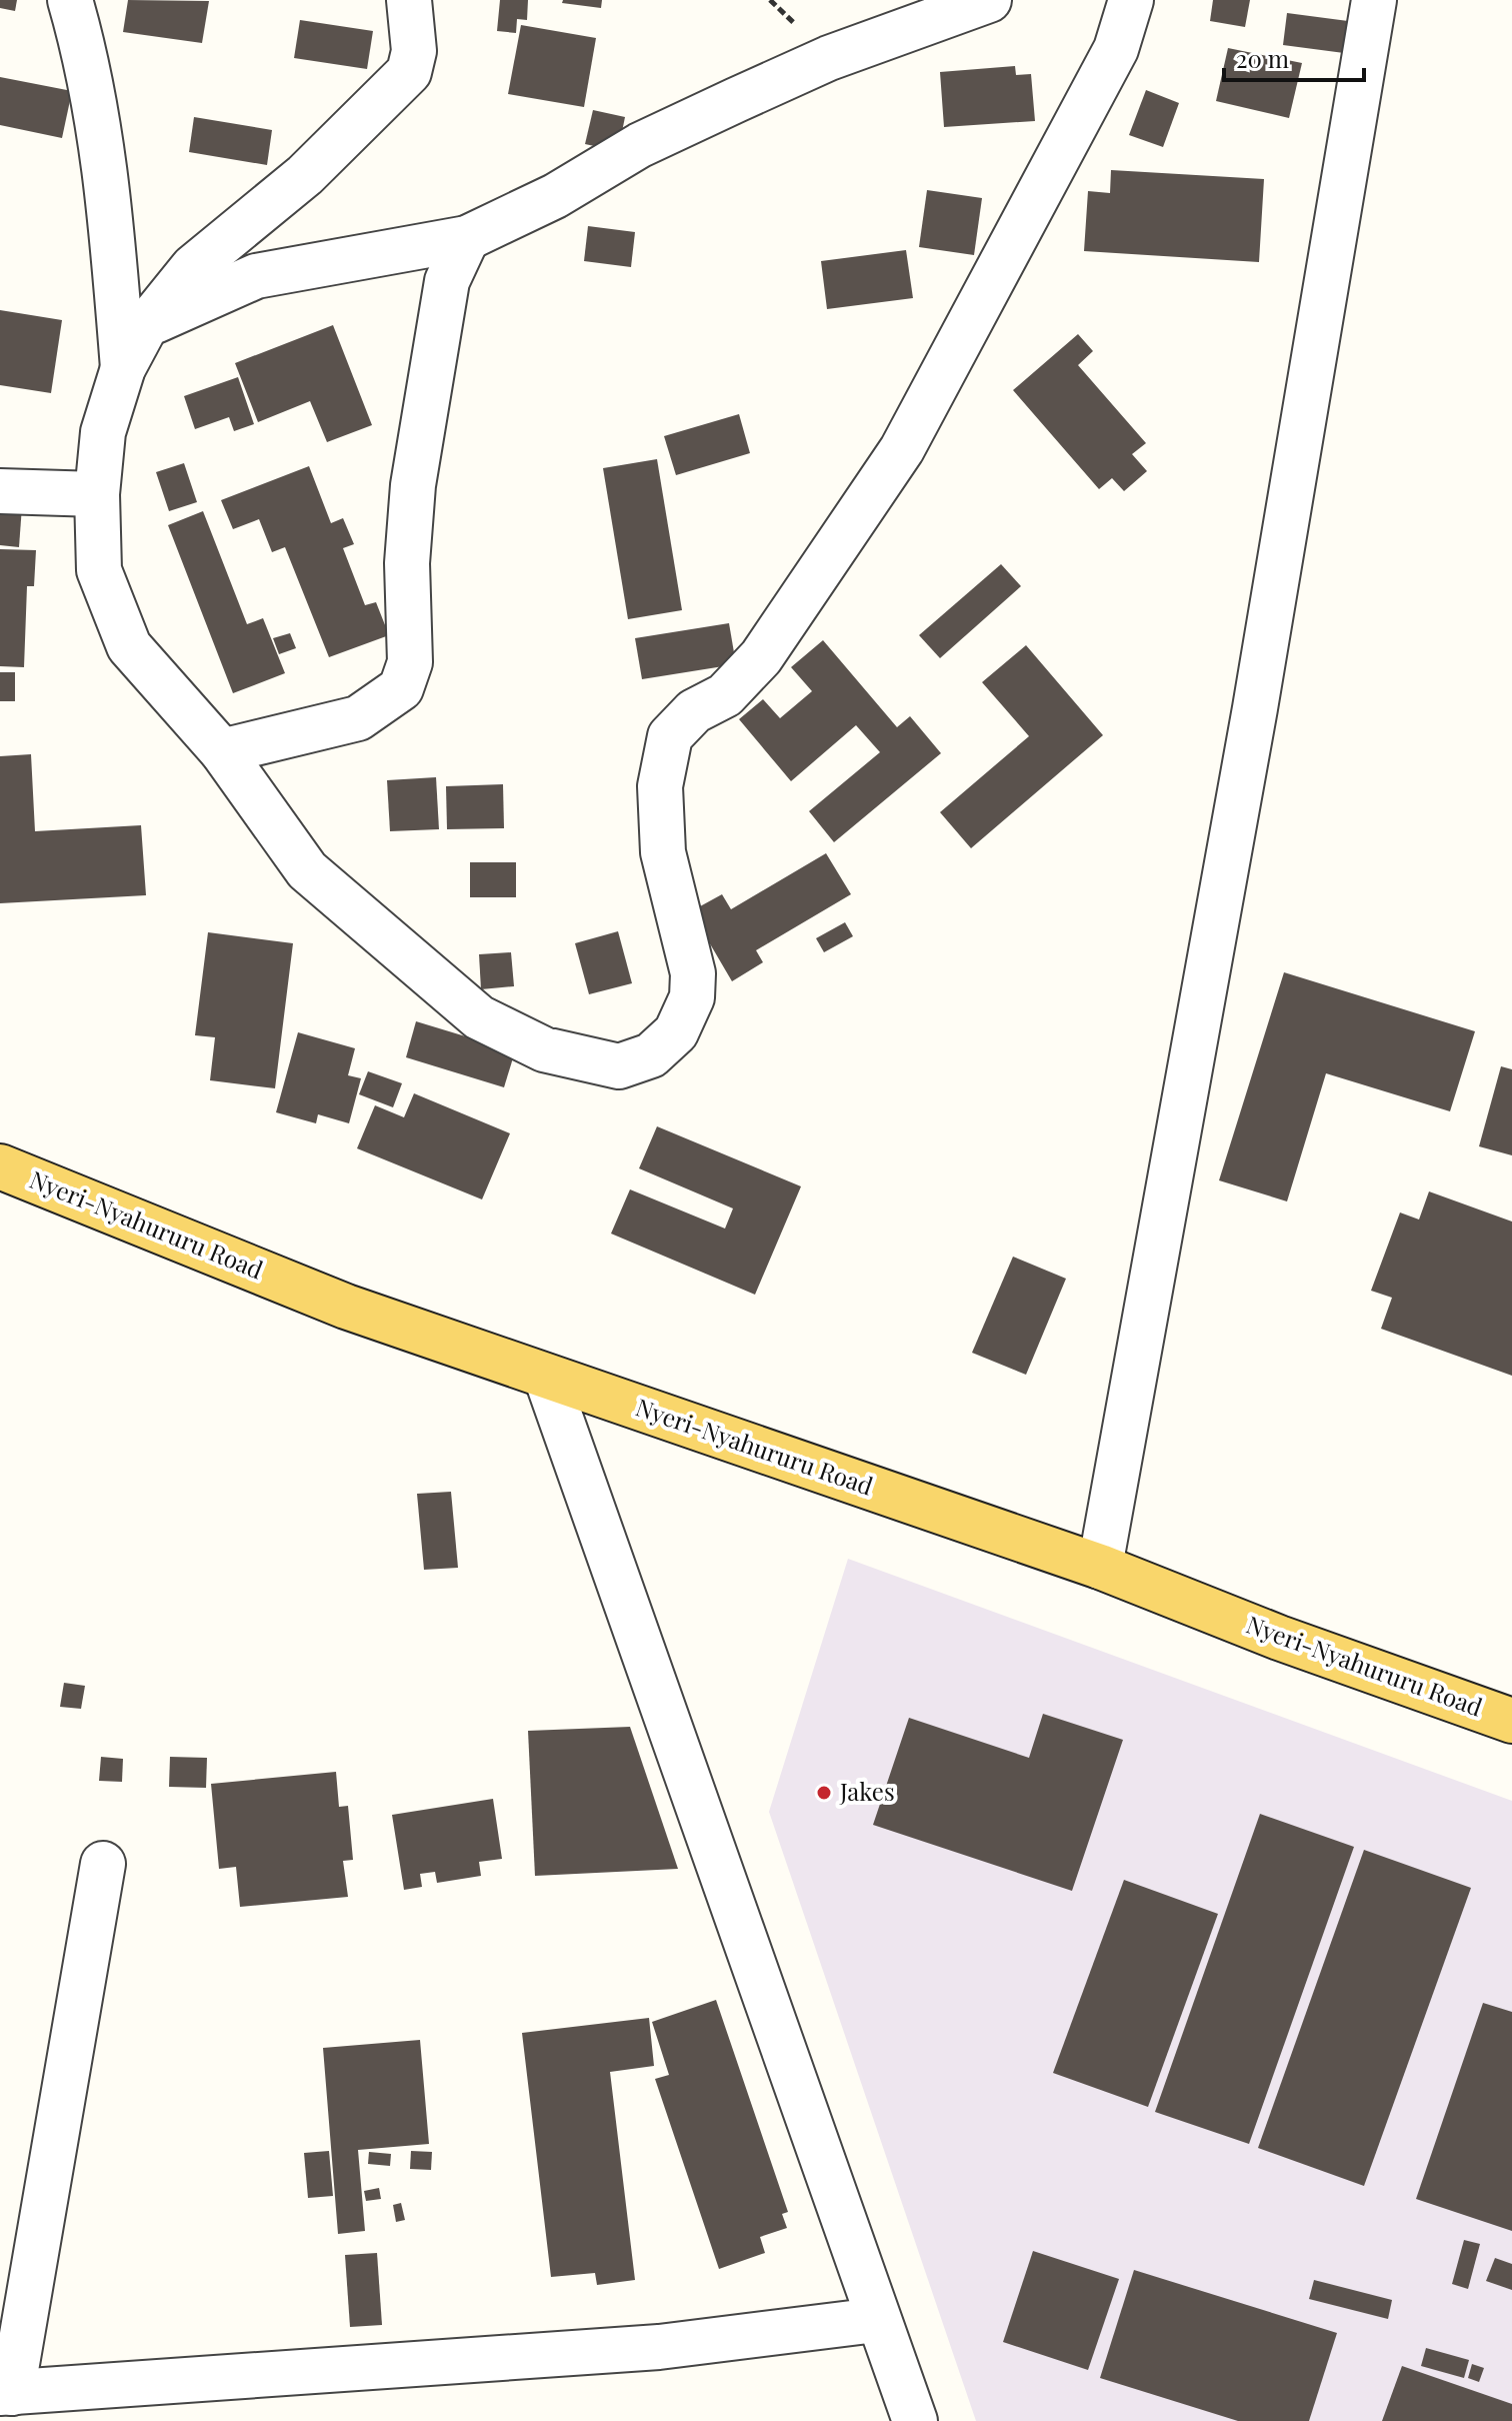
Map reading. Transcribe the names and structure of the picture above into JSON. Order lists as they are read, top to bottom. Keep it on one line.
{"streets":{"main road":["Nyeri-Nyahururu Road"]},"places":["Jakes"],"scale_bar":"20 m"}
